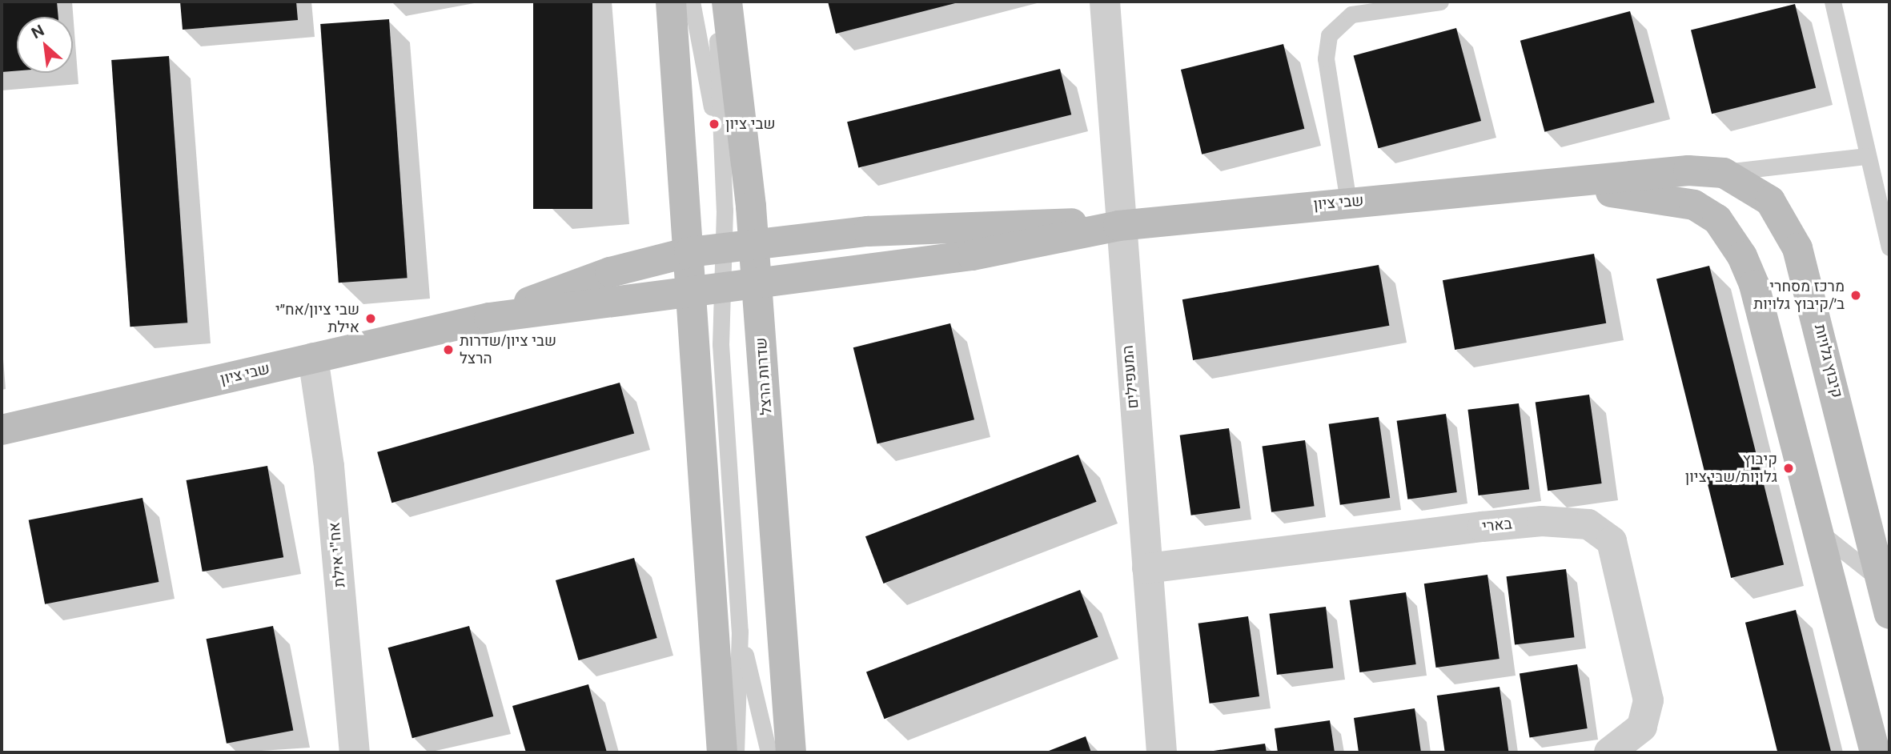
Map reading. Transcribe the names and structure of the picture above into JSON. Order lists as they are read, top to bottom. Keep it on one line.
{"streets":{"street":["שבי ציון","קיבוץ גלויות","שדרות הרצל","המעפילים","בארי","אח\"י אילת"]},"crossings":[["שבי ציון","קיבוץ גלויות"],["שבי ציון","שדרות הרצל"],["שבי ציון","המעפילים"],["שבי ציון","אח\"י אילת"],["המעפילים","בארי"]],"places":["שבי ציון","מרכז מסחרי ב׳/קיבוץ גלויות","שבי ציון/אח״י אילת","שבי ציון/שדרות הרצל","קיבוץ גלויות/שבי ציון"],"north":"top left"}
